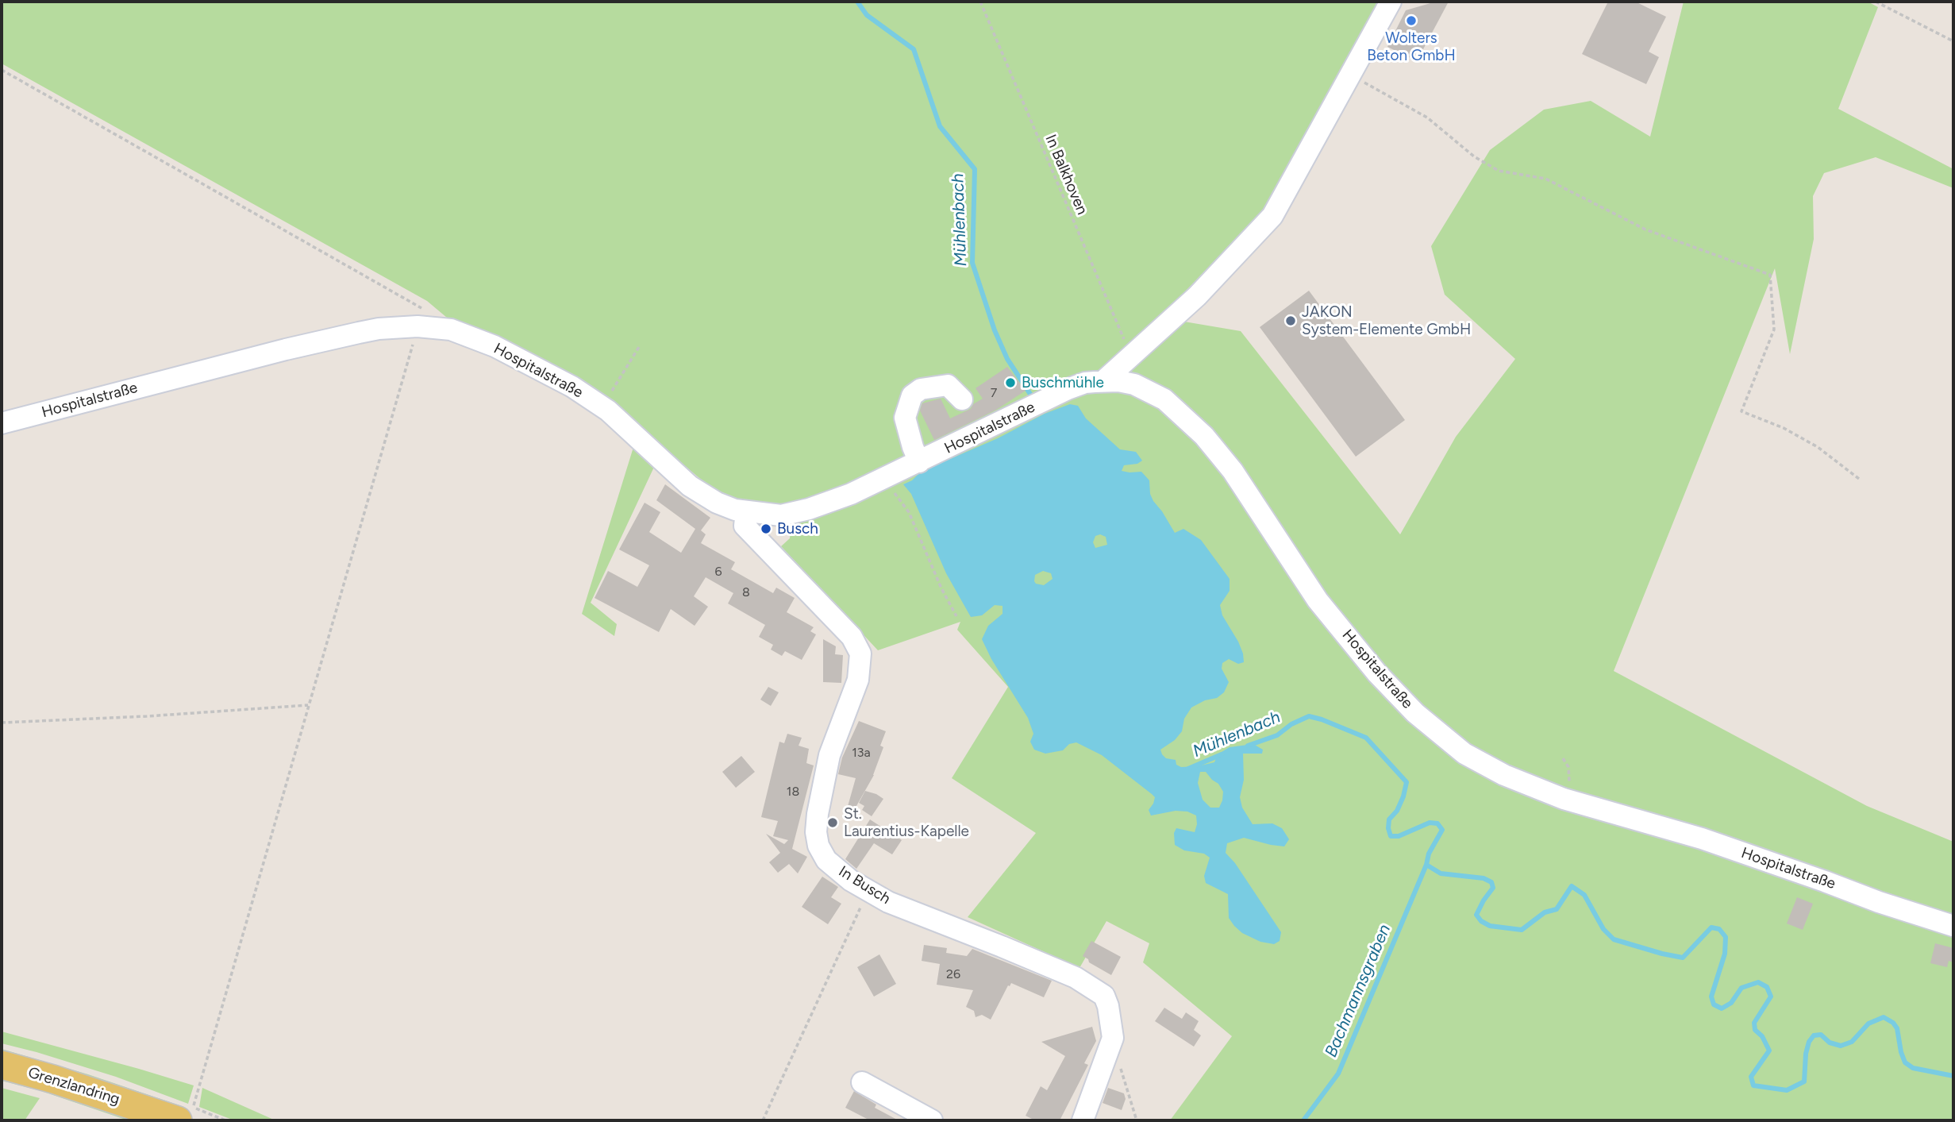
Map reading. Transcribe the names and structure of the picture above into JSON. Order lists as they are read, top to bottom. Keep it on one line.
{"streets":{"main road":["Grenzlandring"],"street":["Hospitalstraße","In Busch"],"path":["In Balkhoven"]},"crossings":[["Hospitalstraße","In Busch"]],"water":["Mühlenbach","Bachmannsgraben"],"places":["Wolters Beton GmbH","JAKON System-Elemente GmbH","Buschmühle","Busch","St. Laurentius-Kapelle"],"house_numbers":["7","6","8","13a","18","26"]}
